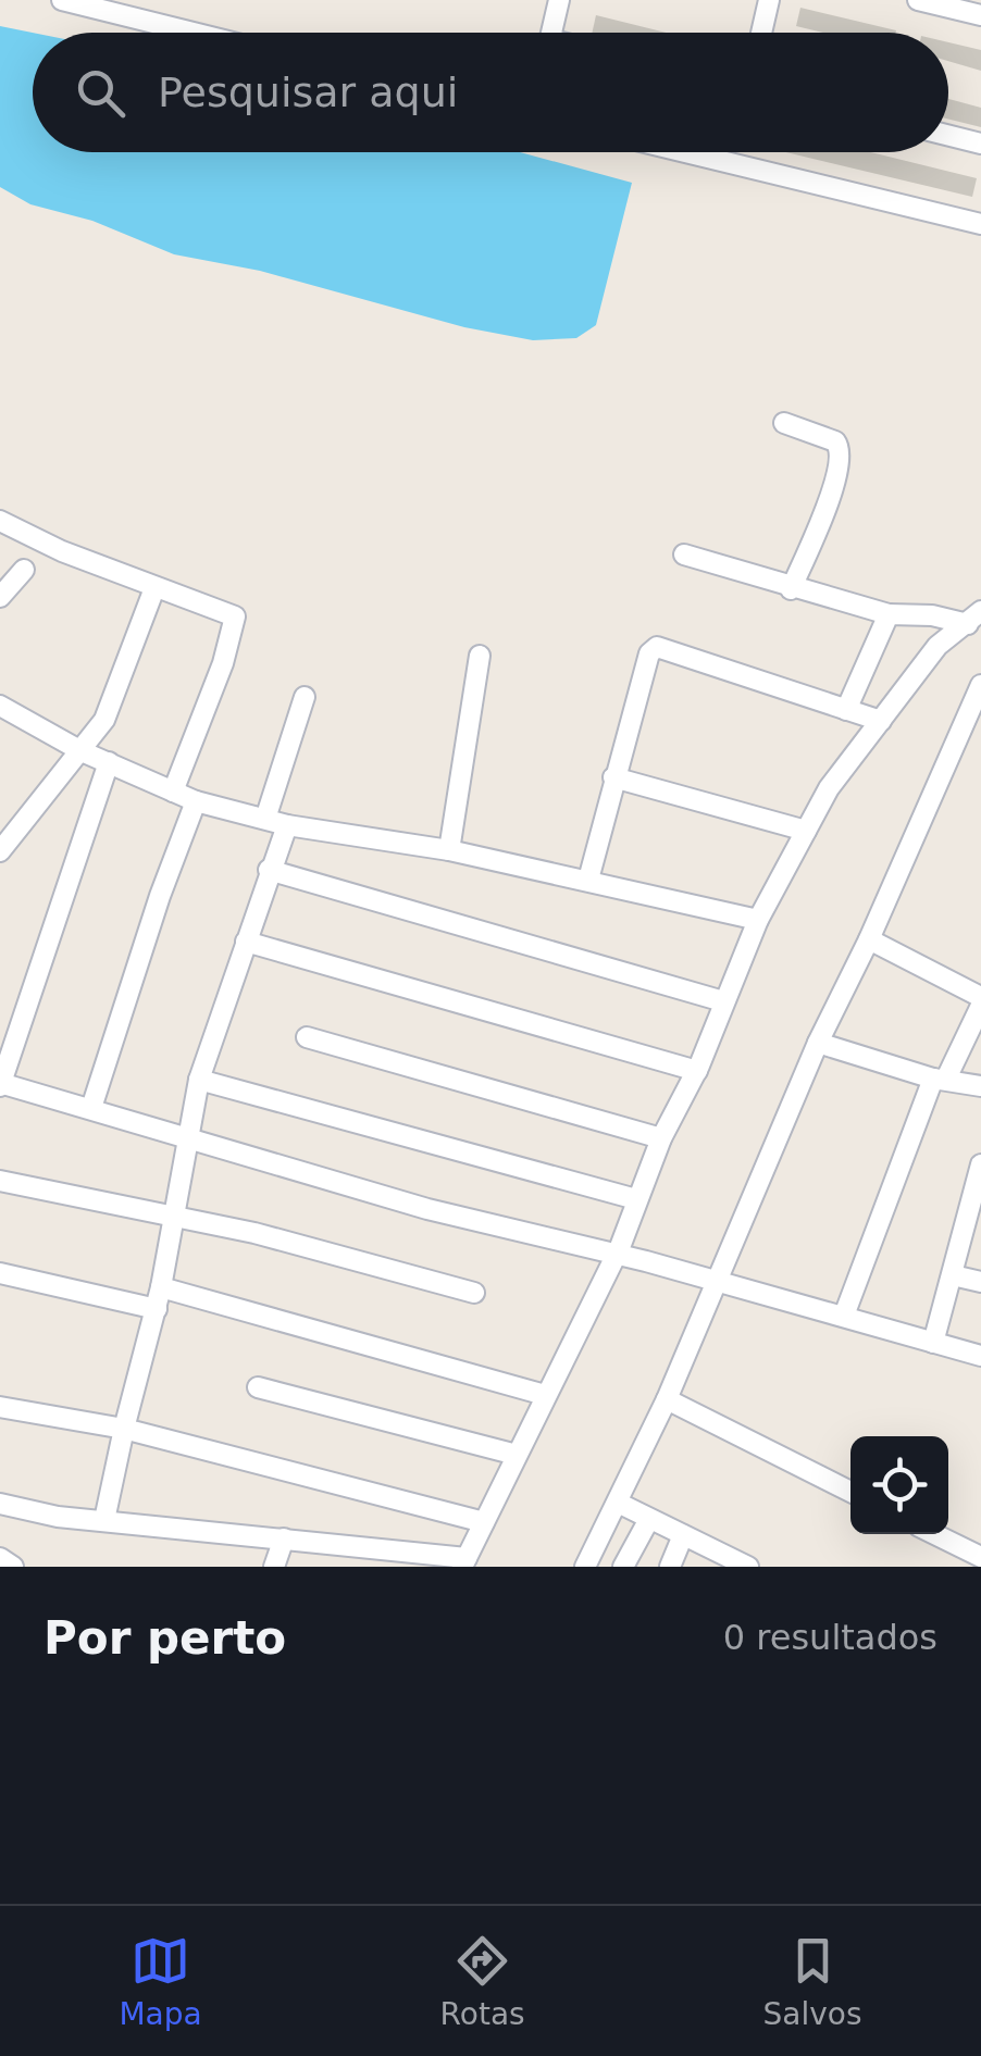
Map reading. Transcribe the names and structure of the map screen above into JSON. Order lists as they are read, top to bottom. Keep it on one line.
{"page":{"search":"Pesquisar aqui","heading":["Por perto","0 resultados"],"nav":["Mapa","Rotas","Salvos"]}}
